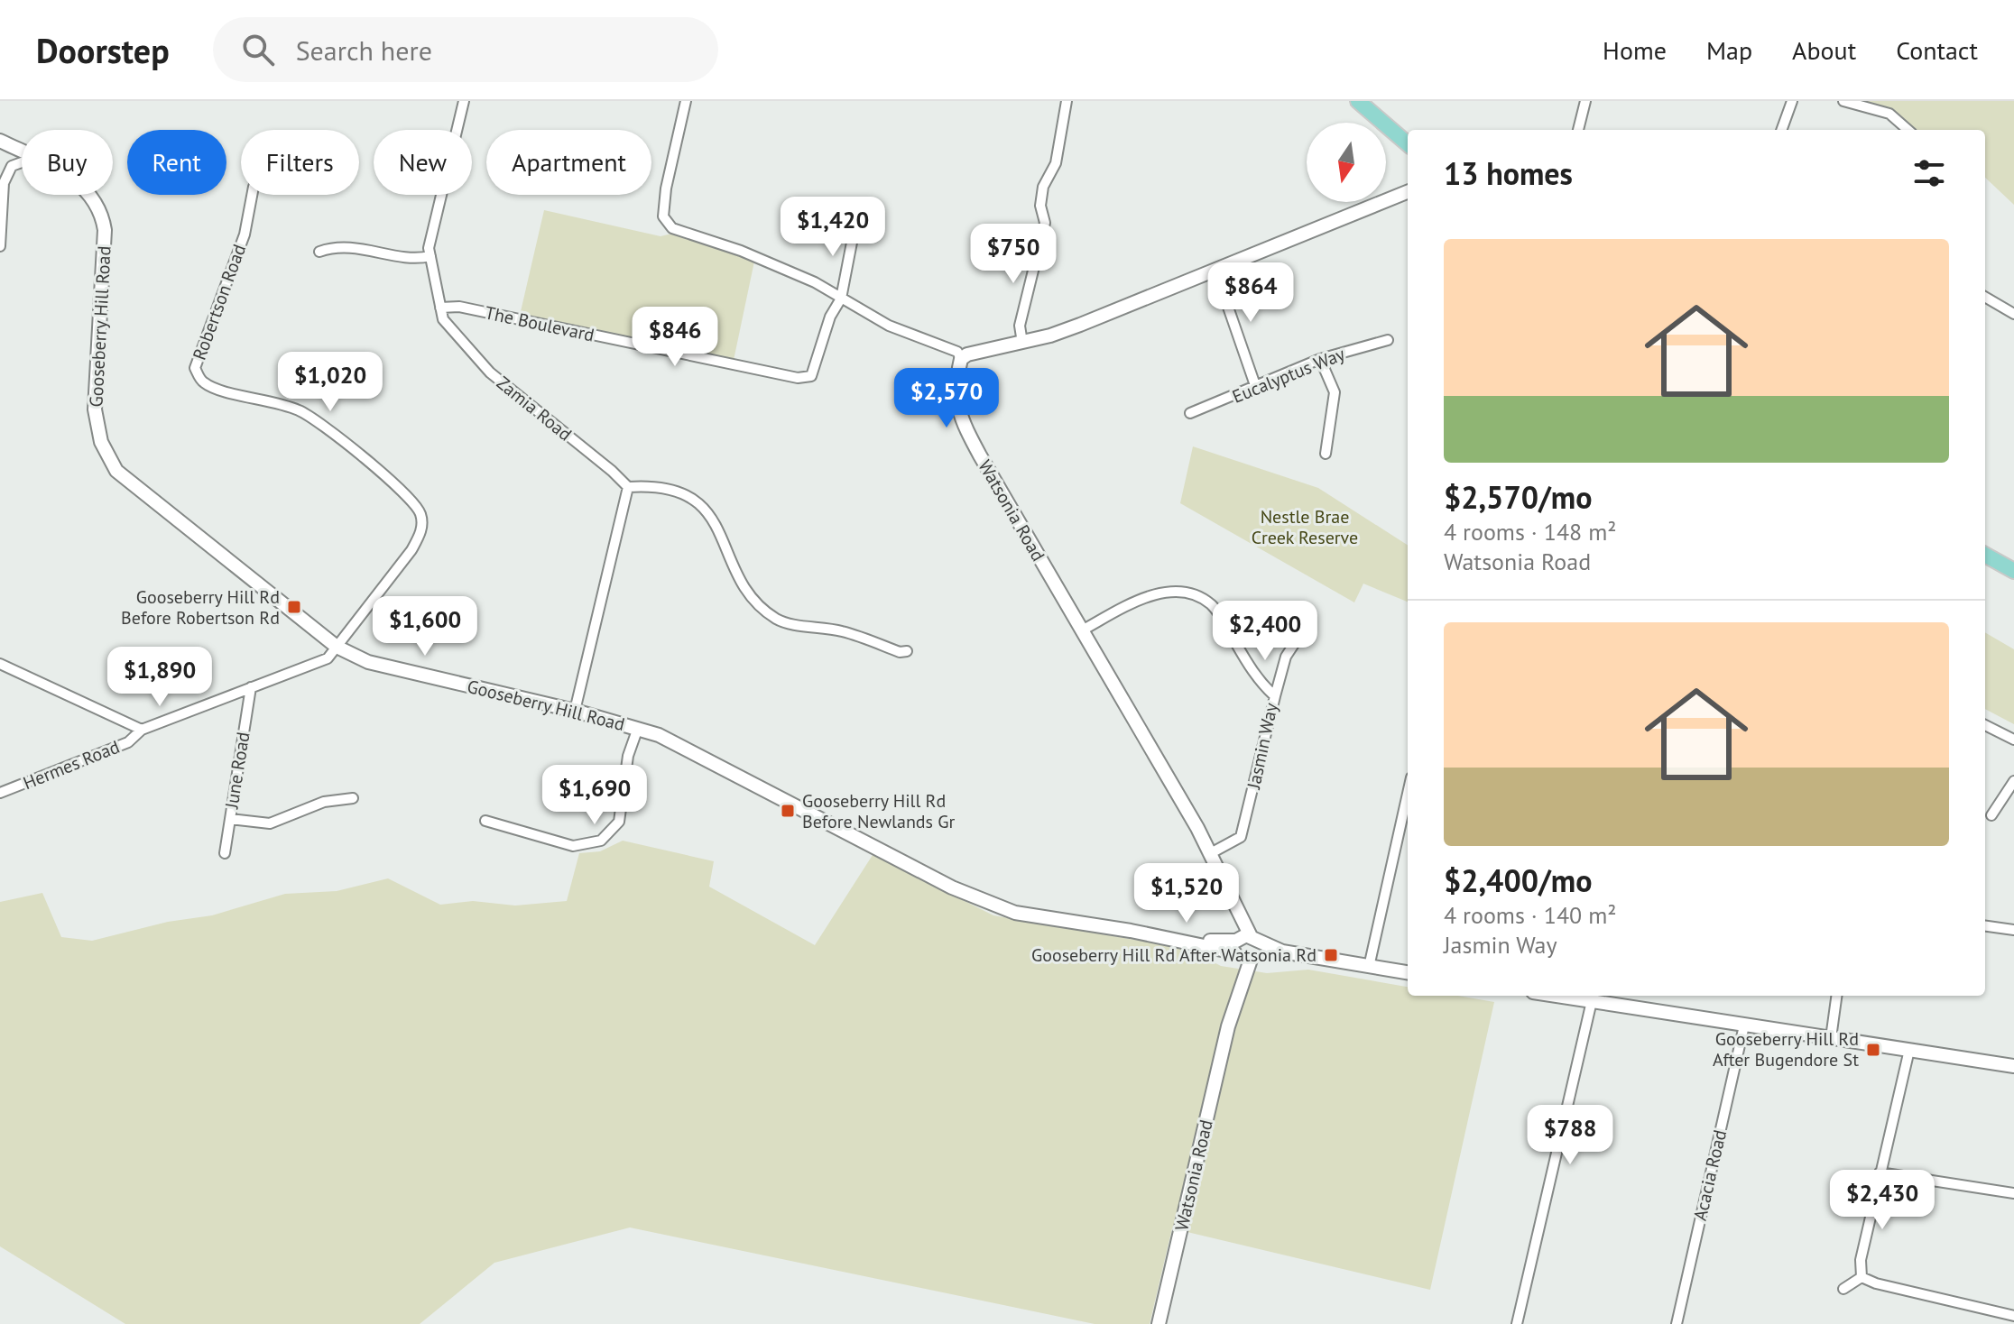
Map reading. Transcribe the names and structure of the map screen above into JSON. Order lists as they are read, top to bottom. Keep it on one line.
{"streets":{"street":["Robertson Road","The Boulevard","Gooseberry Hill Road","Eucalyptus Way","Zamia Road","Watsonia Road","Jasmin Way","Hermes Road","June Road","Acacia Road"]},"crossings":[["Robertson Road","Gooseberry Hill Road"],["Robertson Road","Hermes Road"],["The Boulevard","Zamia Road"],["Gooseberry Hill Road","Watsonia Road"],["Gooseberry Hill Road","Hermes Road"],["Watsonia Road","Jasmin Way"],["Hermes Road","June Road"]],"parks":["Nestle Brae Creek Reserve"],"places":{"transit":["Gooseberry Hill Rd Before Robertson Rd","Gooseberry Hill Rd Before Newlands Gr","Gooseberry Hill Rd After Watsonia Rd","Gooseberry Hill Rd After Bugendore St"]},"north":"bottom","page":{"header":"Doorstep","search":"Search here","nav":["Home","Map","About","Contact"],"chip":["Buy","Rent","Filters","New","Apartment"],"heading":"13 homes","price":["$1,420","$750","$864","$846","$1,020","$2,570","$1,600","$2,400","$1,890","$1,690","$1,520","$788","$2,430"],"list":[{"name":"$2,570/mo","note":"4 rooms · 148 m² · Watsonia Road"},{"name":"$2,400/mo","note":"4 rooms · 140 m² · Jasmin Way"}]}}
